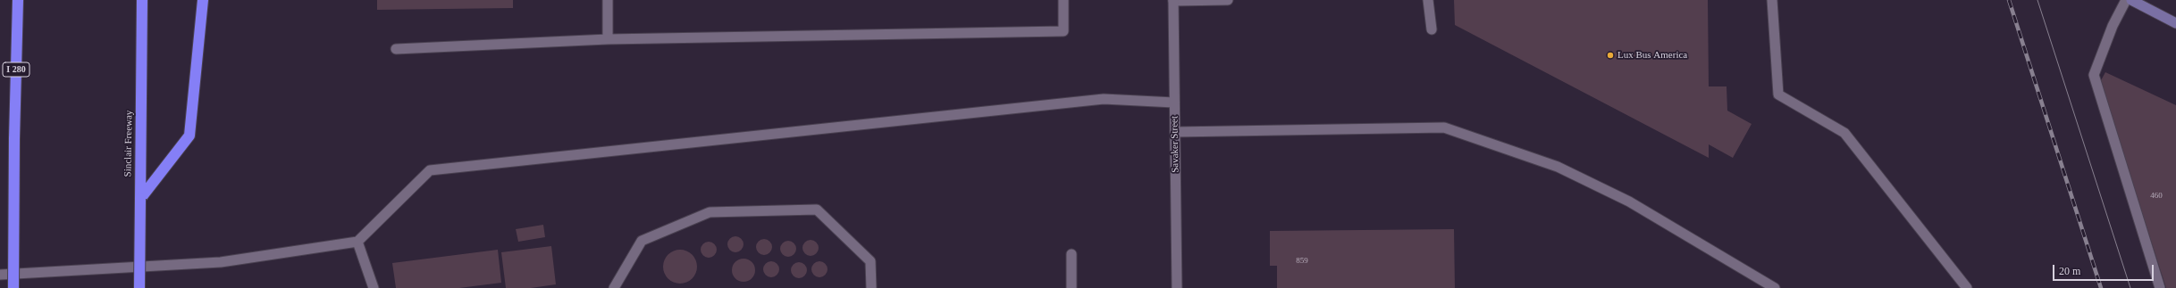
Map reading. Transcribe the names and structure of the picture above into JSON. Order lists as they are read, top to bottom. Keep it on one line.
{"streets":{"highway":["I 280","Sinclair Freeway"],"street":["Savaker Street"]},"places":["Lux Bus America"],"house_numbers":["460","859"],"scale_bar":"20 m"}
